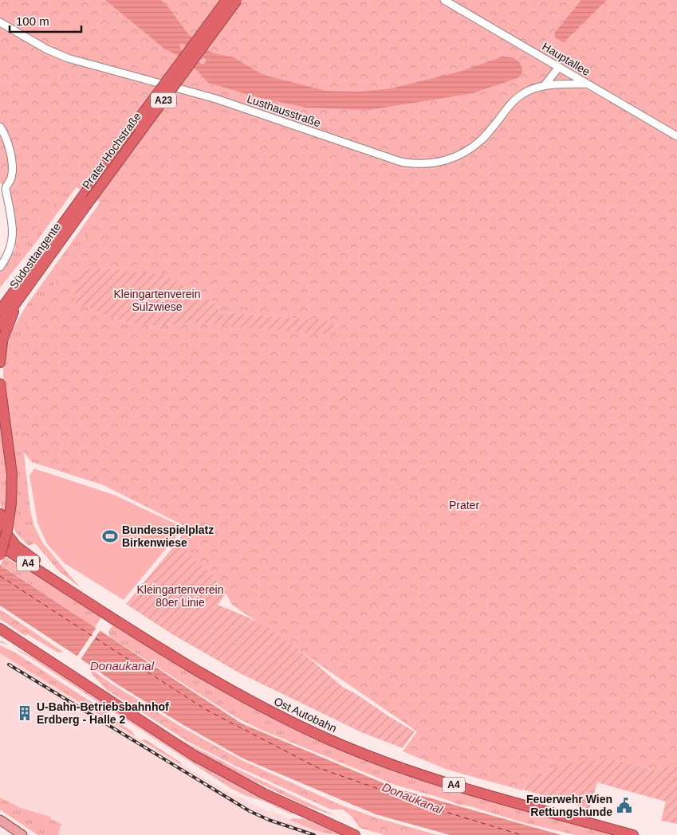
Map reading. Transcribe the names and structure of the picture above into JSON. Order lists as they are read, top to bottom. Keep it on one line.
{"streets":{"highway":["A23","Prater Hochstraße","Südosttangente","A4","Ost Autobahn"],"street":["Hauptallee","Lusthausstraße"]},"crossings":[["Hauptallee","Lusthausstraße"],["Prater Hochstraße","Südosttangente"]],"water":["Donaukanal"],"parks":["Kleingartenverein Sulzwiese","Prater","Kleingartenverein 80er Linie"],"places":{"sports":["Bundesspielplatz Birkenwiese"],"building":["U-Bahn-Betriebsbahnhof Erdberg - Halle 2"],"public building":["Feuerwehr Wien Rettungshunde"]},"scale_bar":"100 m"}
